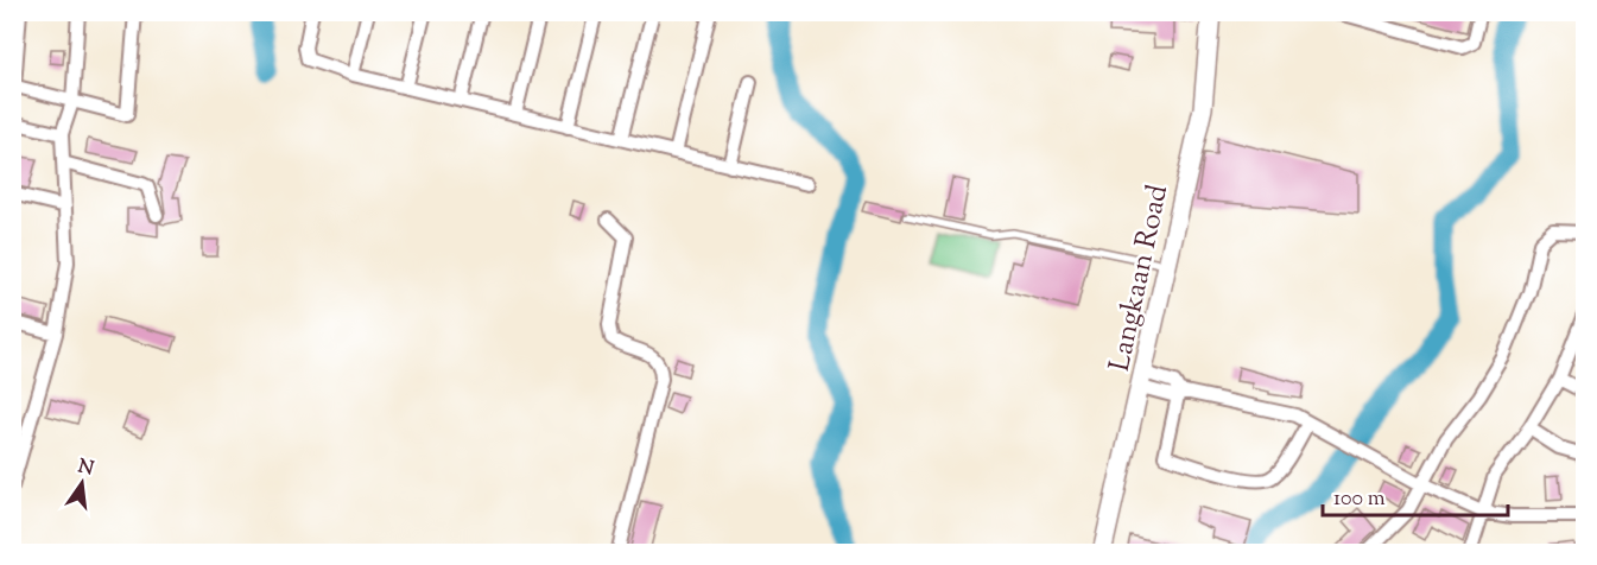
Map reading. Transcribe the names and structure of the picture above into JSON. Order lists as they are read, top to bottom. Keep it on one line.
{"streets":{"street":["Langkaan Road"]},"scale_bar":"100 m","north":"top"}
